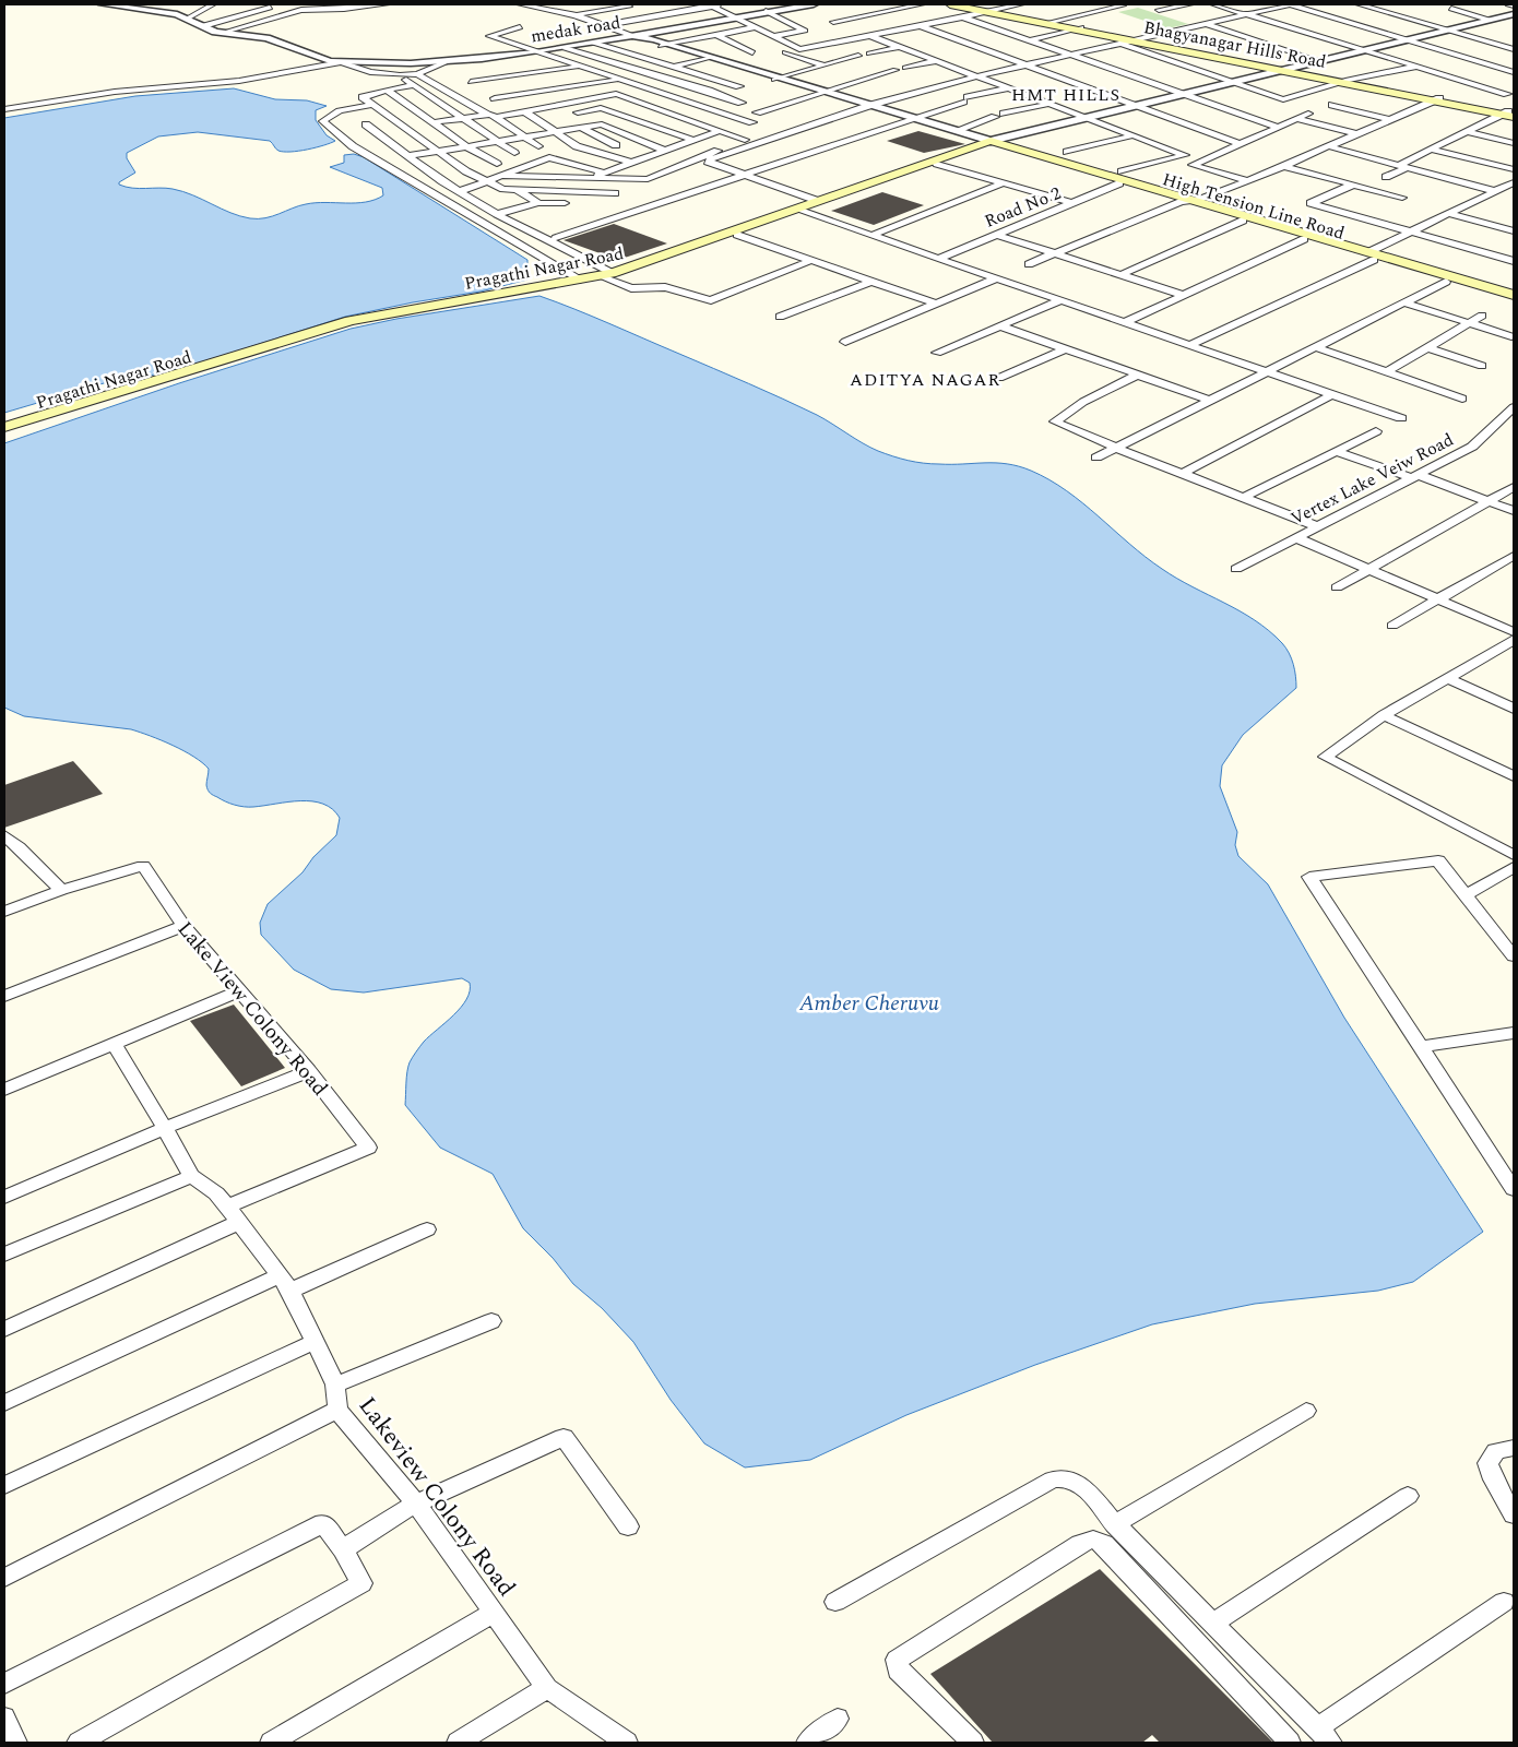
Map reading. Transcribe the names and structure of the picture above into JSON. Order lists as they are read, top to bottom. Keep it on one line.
{"streets":{"main road":["Bhagyanagar Hills Road","High Tension Line Road","Pragathi Nagar Road"],"street":["medak road","Road No 2","Vertex Lake Veiw Road","Lake View Colony Road","Lakeview Colony Road"]},"crossings":[["High Tension Line Road","Road No 2"],["Lake View Colony Road","Lakeview Colony Road"]],"districts":["HMT HILLS","ADITYA NAGAR"],"water":["Amber Cheruvu"]}
